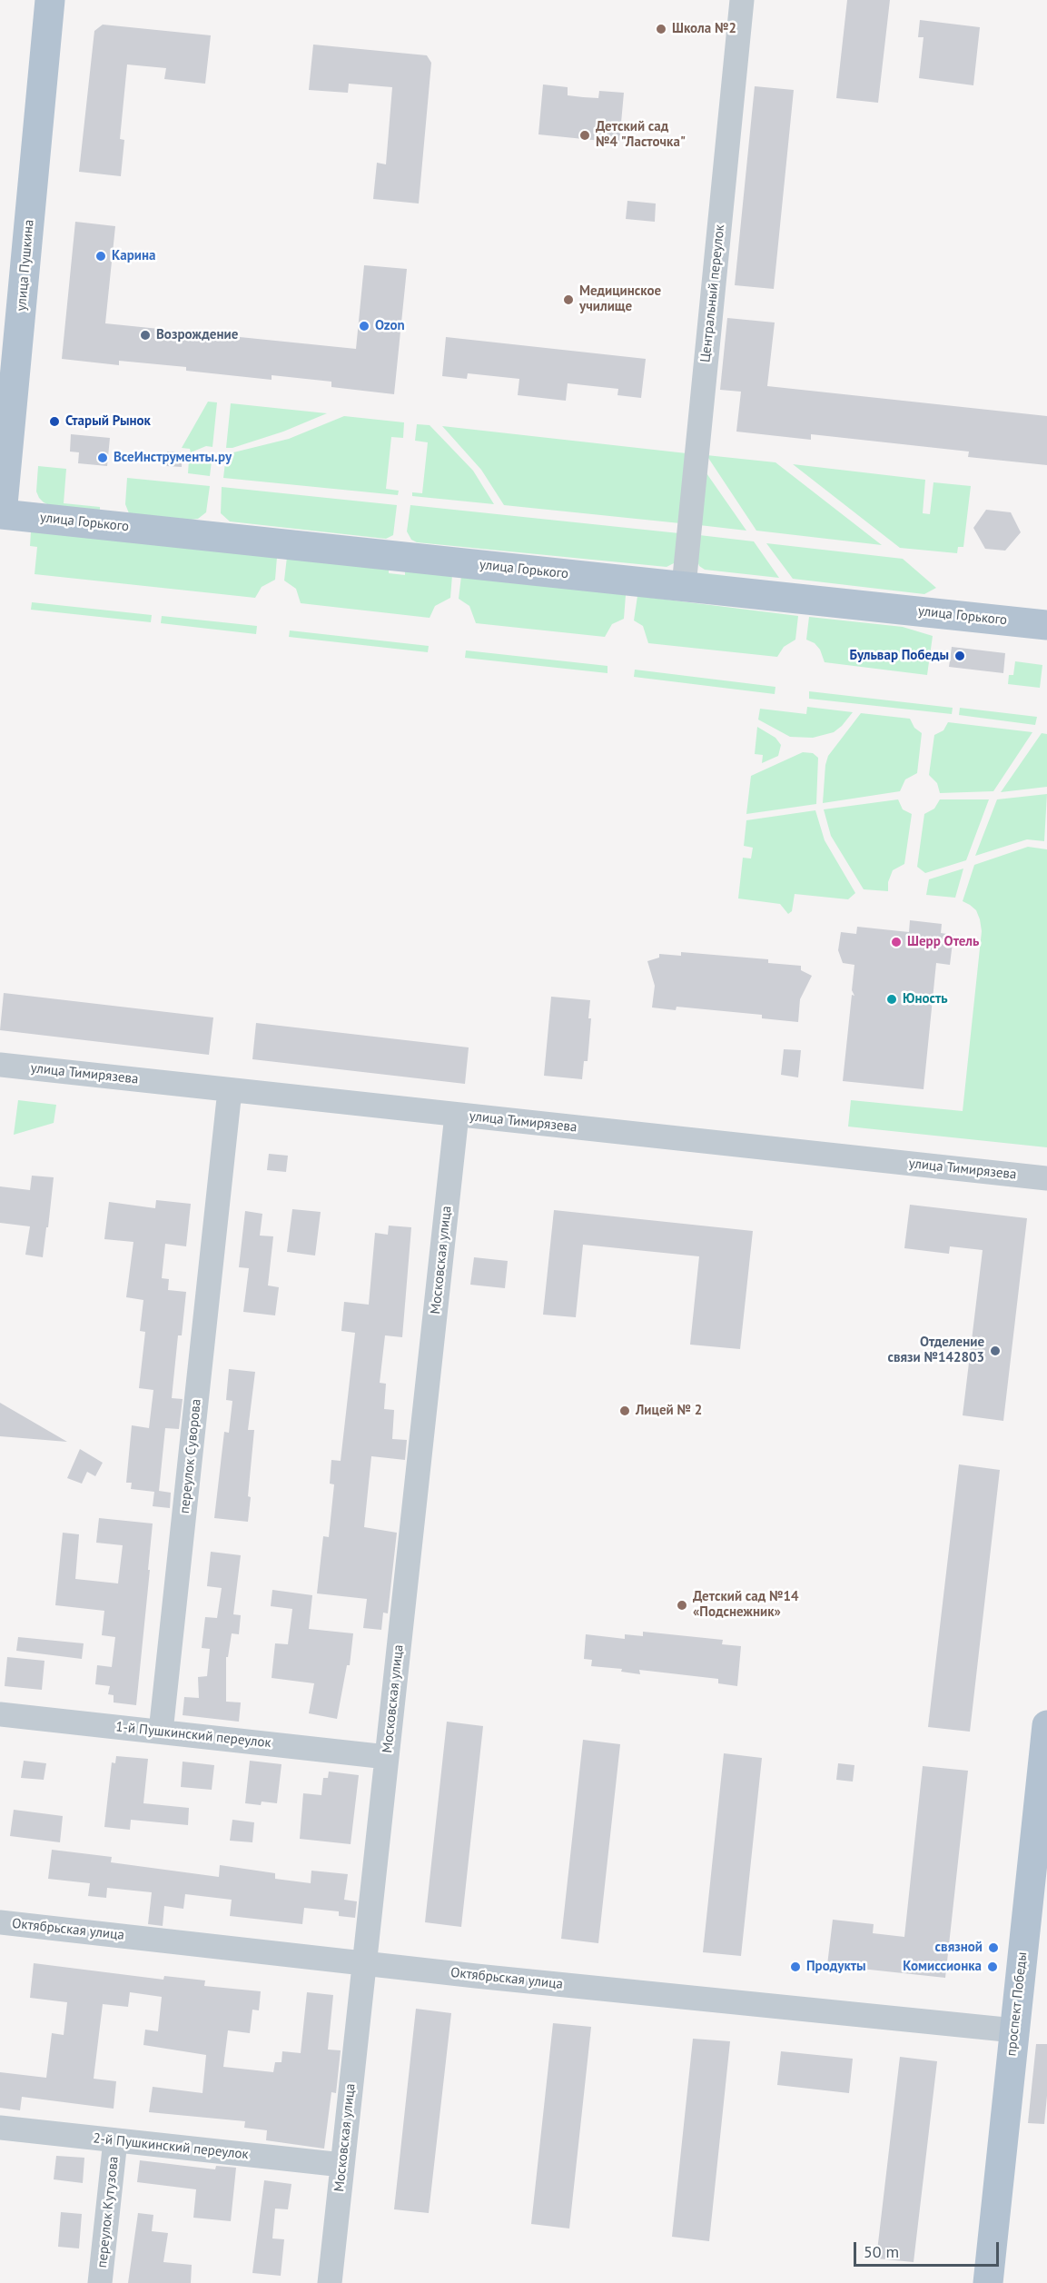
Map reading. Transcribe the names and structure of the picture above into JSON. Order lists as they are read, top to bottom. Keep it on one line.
{"streets":{"main road":["улица Пушкина","улица Горького","проспект Победы"],"street":["Центральный переулок","улица Тимирязева","Московская улица","переулок Суворова","1-й Пушкинский переулок","Октябрьская улица","2-й Пушкинский переулок","переулок Кутузова"]},"crossings":[["улица Пушкина","улица Горького"],["Центральный переулок","улица Горького"],["улица Тимирязева","Московская улица"],["улица Тимирязева","переулок Суворова"],["Московская улица","1-й Пушкинский переулок"],["Московская улица","Октябрьская улица"],["Московская улица","2-й Пушкинский переулок"],["переулок Суворова","1-й Пушкинский переулок"],["Октябрьская улица","проспект Победы"],["2-й Пушкинский переулок","переулок Кутузова"]],"places":["Школа №2","Детский сад №4 \"Ласточка\"","Карина","Медицинское училище","Ozon","Возрождение","Старый Рынок","ВсеИнструменты.ру","Бульвар Победы","Шерр Отель","Юность","Отделение связи №142803","Лицей № 2","Детский сад №14 «Подснежник»","связной","Продукты","Комиссионка"],"scale_bar":"50 m"}
